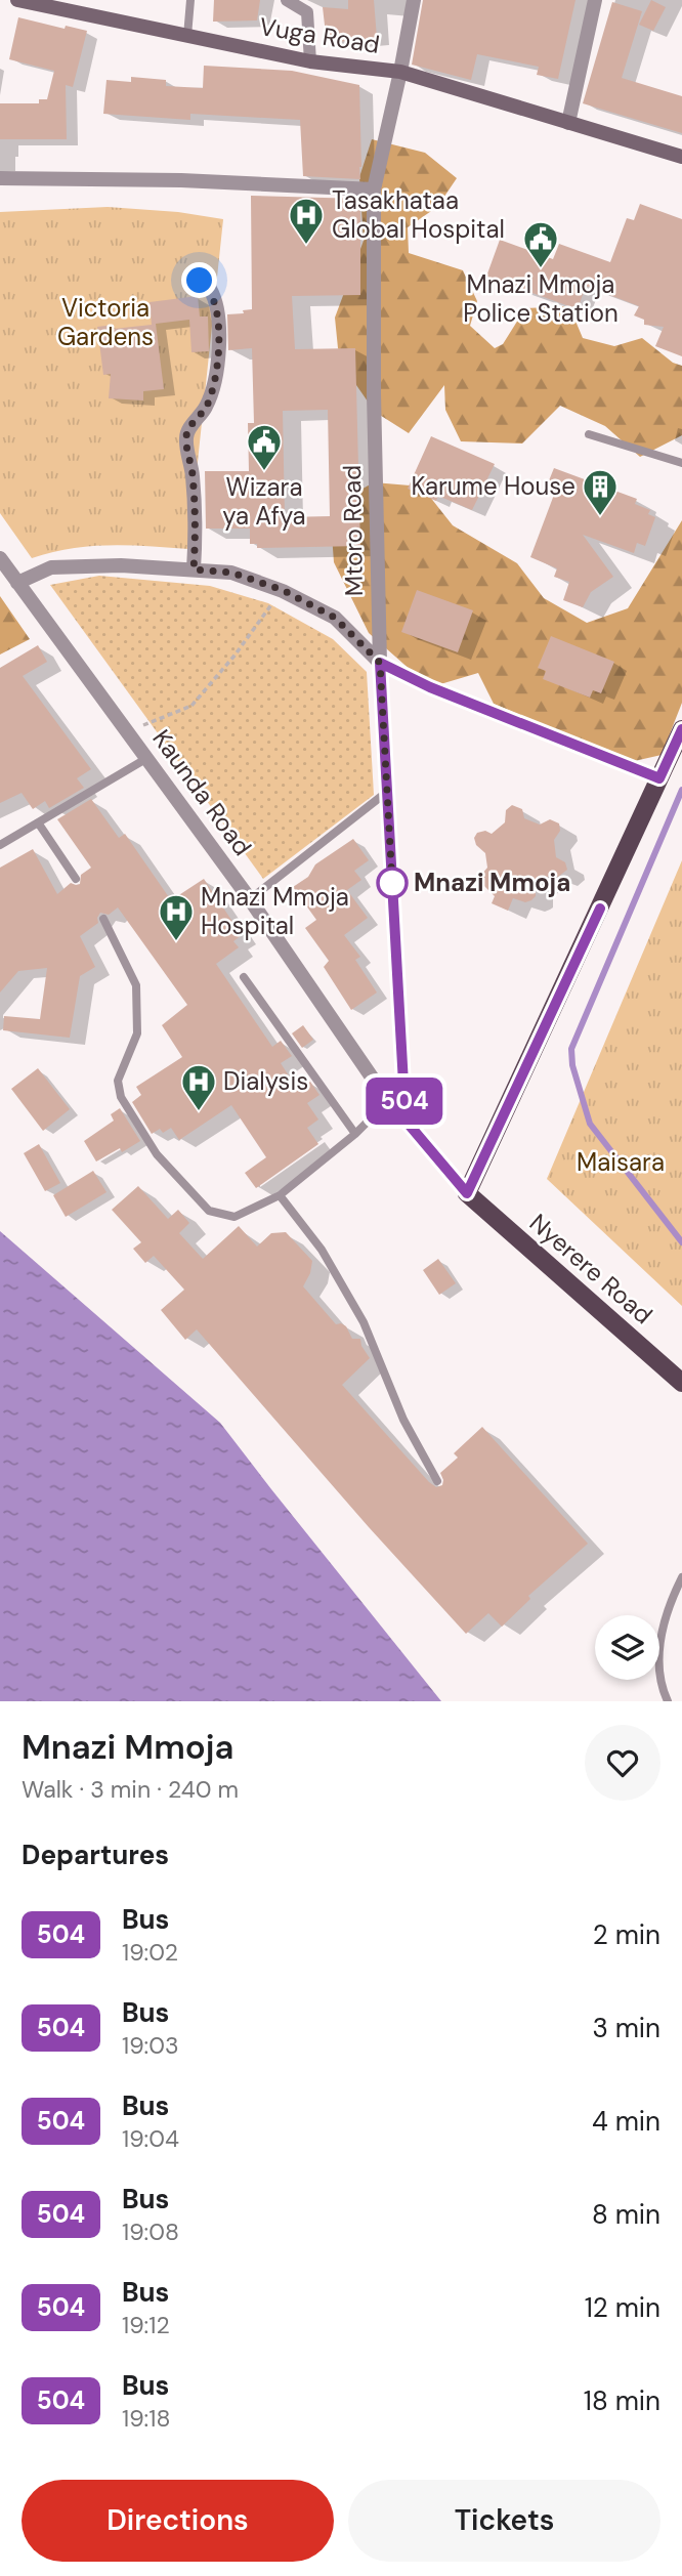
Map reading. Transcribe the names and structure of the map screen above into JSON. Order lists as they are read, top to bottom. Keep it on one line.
{"streets":{"main road":["Vuga Road","Nyerere Road"],"street":["Mtoro Road","Kaunda Road"]},"crossings":[["Vuga Road","Mtoro Road"],["Mtoro Road","Kaunda Road"],["Kaunda Road","Nyerere Road"]],"parks":["Victoria Gardens","Maisara"],"places":{"hospital":["Tasakhataa Global Hospital","Mnazi Mmoja Hospital","Dialysis"],"public building":["Mnazi Mmoja Police Station","Wizara ya Afya"],"building":["Karume House"],"other":["Mnazi Mmoja"]},"lines":["bus line 504"],"page":{"on_map":"504","heading":[["Mnazi Mmoja","Walk · 3 min · 240 m"],"Departures"],"list":[{"mark":"504","name":"Bus","note":"19:02","value":"2 min"},{"mark":"504","name":"Bus","note":"19:03","value":"3 min"},{"mark":"504","name":"Bus","note":"19:04","value":"4 min"},{"mark":"504","name":"Bus","note":"19:08","value":"8 min"},{"mark":"504","name":"Bus","note":"19:12","value":"12 min"},{"mark":"504","name":"Bus","note":"19:18","value":"18 min"}],"buttons":["Directions","Tickets"]}}
